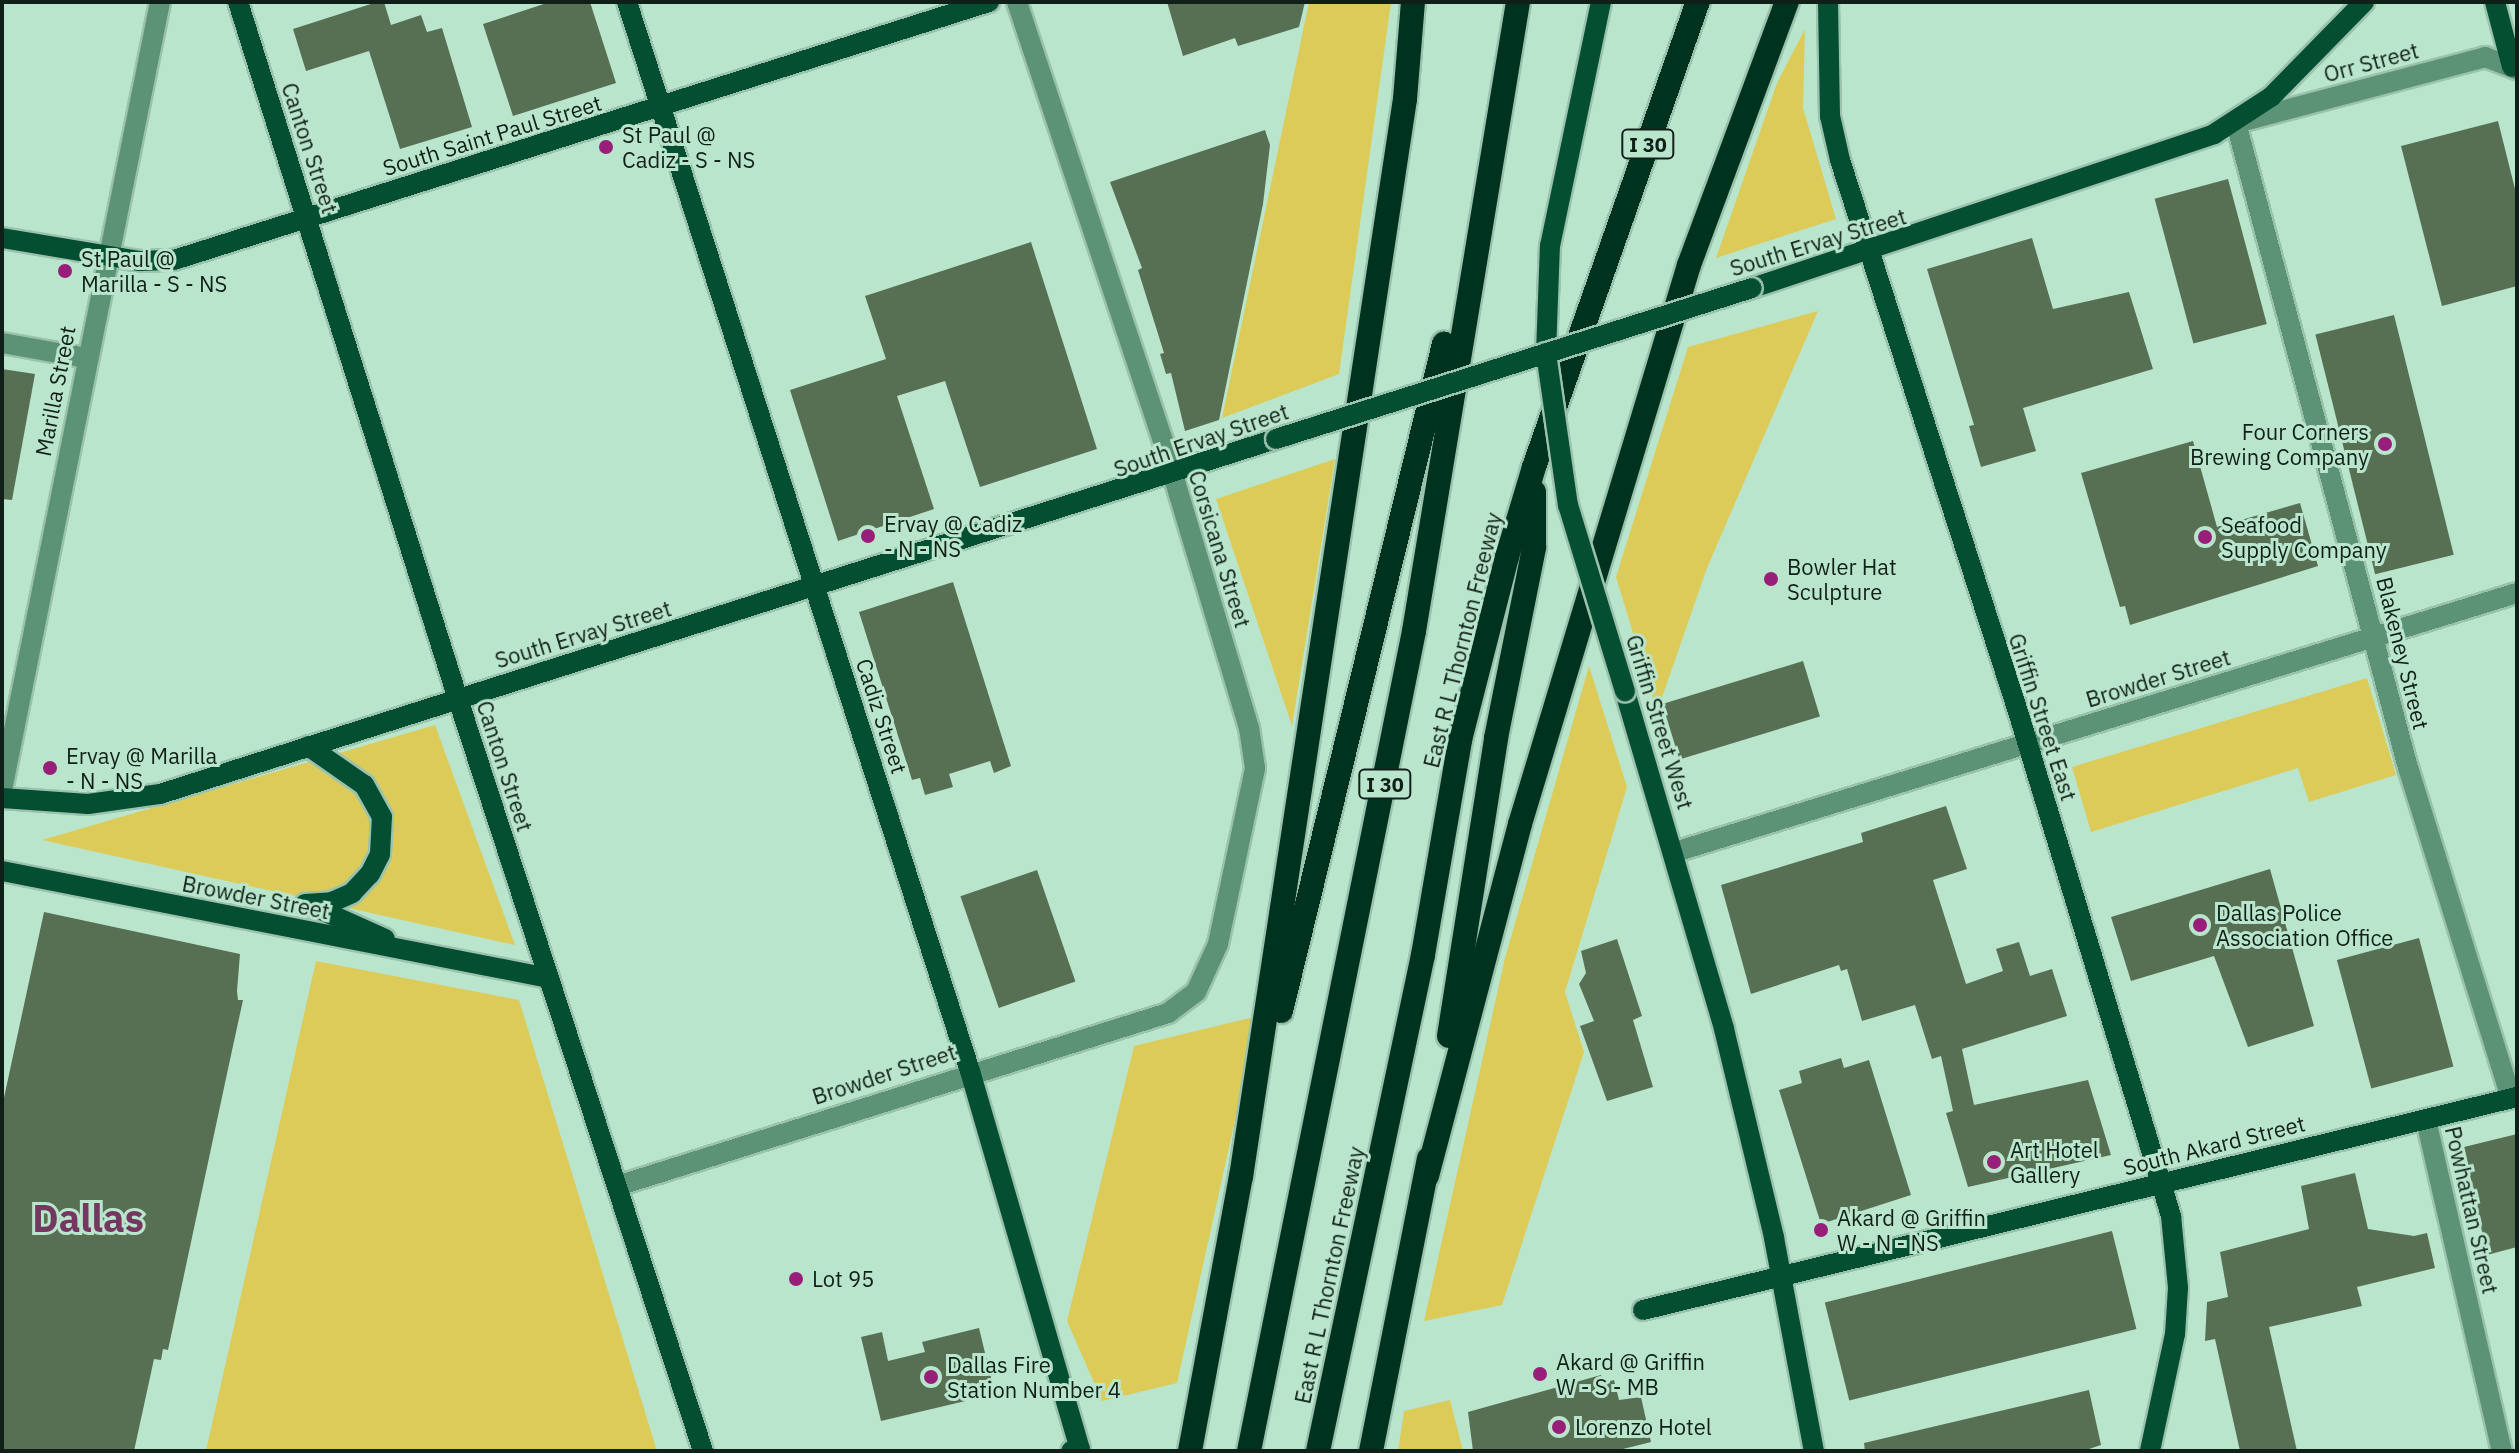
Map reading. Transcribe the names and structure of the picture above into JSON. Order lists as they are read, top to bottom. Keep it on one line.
{"streets":{"highway":["I 30","East R L Thornton Freeway"],"main road":["South Saint Paul Street","Canton Street","South Ervay Street","Browder Street","Cadiz Street","Griffin Street East","Griffin Street West","South Akard Street"],"street":["Orr Street","Marilla Street","Corsicana Street","Blakeney Street","Powhattan Street"]},"crossings":[["Orr Street","South Ervay Street"],["Orr Street","Blakeney Street"],["South Saint Paul Street","Canton Street"],["South Saint Paul Street","Marilla Street"],["South Saint Paul Street","Cadiz Street"],["Canton Street","South Ervay Street"],["Canton Street","Browder Street"],["South Ervay Street","Corsicana Street"],["South Ervay Street","Blakeney Street"],["South Ervay Street","Cadiz Street"],["South Ervay Street","Griffin Street East"],["South Ervay Street","Griffin Street West"],["Corsicana Street","Browder Street"],["Blakeney Street","Browder Street"],["Blakeney Street","South Akard Street"],["Browder Street","Cadiz Street"],["Browder Street","Griffin Street East"],["Browder Street","Griffin Street West"],["Griffin Street East","South Akard Street"],["Griffin Street West","South Akard Street"],["South Akard Street","Powhattan Street"]],"districts":["Dallas"],"places":["St Paul @ Cadiz - S - NS","St Paul @ Marilla - S - NS","Four Corners Brewing Company","Ervay @ Cadiz - N - NS","Seafood Supply Company","Bowler Hat Sculpture","Ervay @ Marilla - N - NS","Dallas Police Association Office","Art Hotel Gallery","Akard @ Griffin W - N - NS","Lot 95","Akard @ Griffin W - S - MB","Dallas Fire Station Number 4","Lorenzo Hotel"]}
